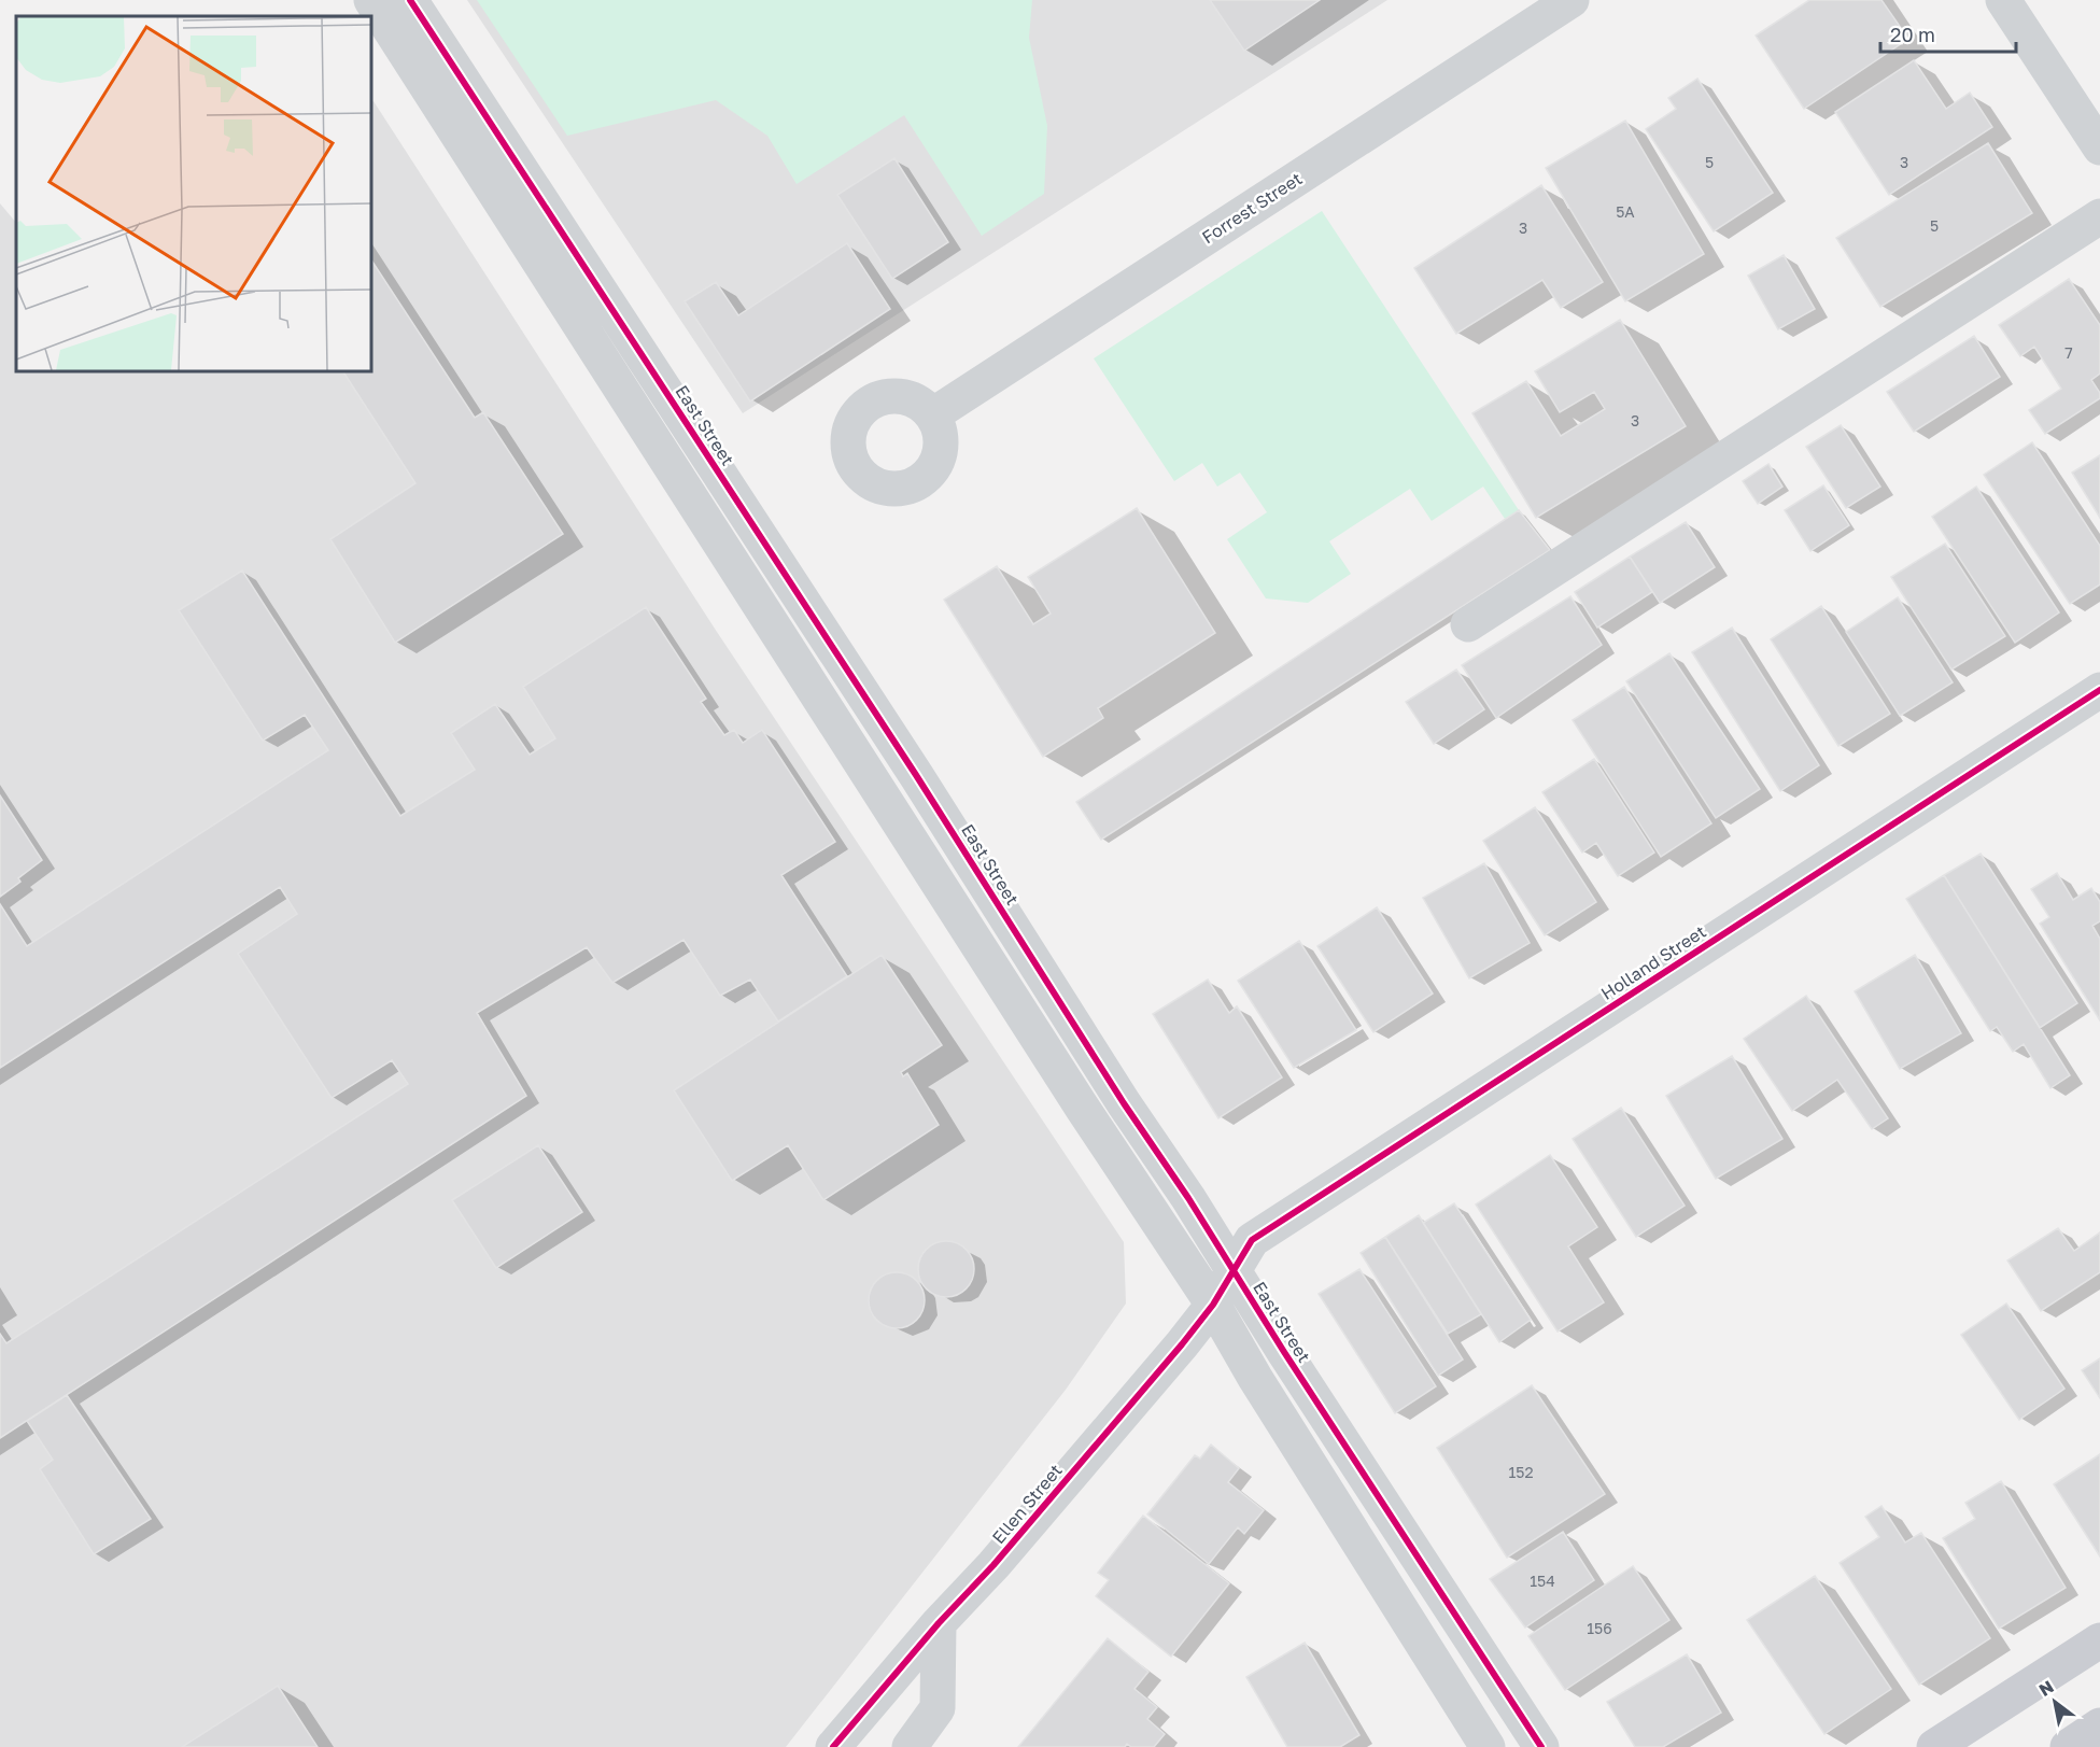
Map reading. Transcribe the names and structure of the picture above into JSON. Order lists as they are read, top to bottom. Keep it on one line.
{"streets":{"street":["Forrest Street","East Street","Holland Street","Ellen Street"]},"crossings":[["East Street","Holland Street"],["East Street","Ellen Street"],["Holland Street","Ellen Street"]],"house_numbers":["5","3","5A","5","3","7","3","152","154","156"],"scale_bar":"20 m","north":"top left"}
